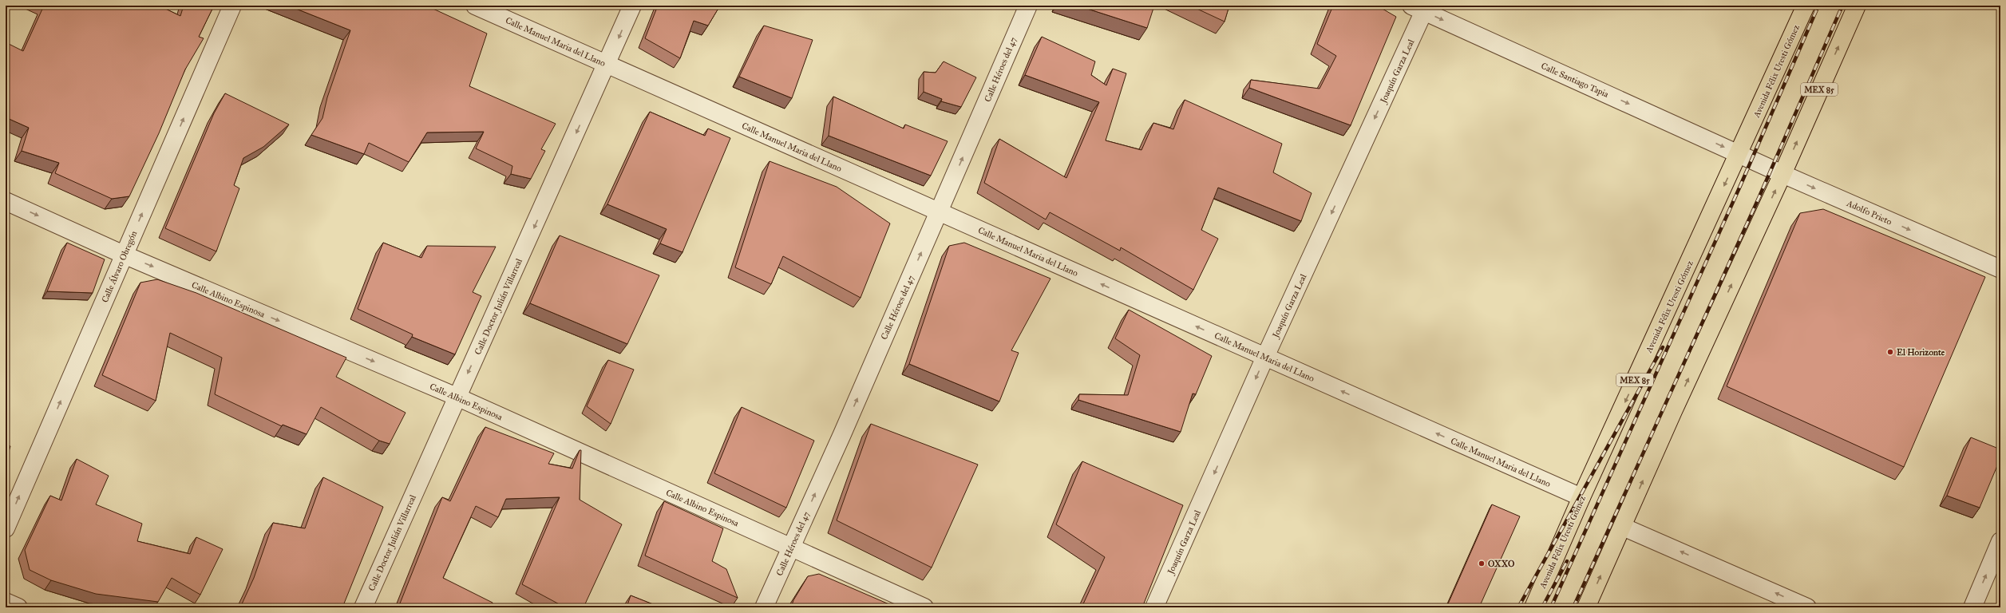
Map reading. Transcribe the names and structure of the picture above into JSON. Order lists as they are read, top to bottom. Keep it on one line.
{"streets":{"main road":["Avenida Félix Uresti Gómez","MEX 85"],"street":["Calle Manuel Maria del Llano","Calle Héroes del 47","Joaquín Garza Leal","Calle Santiago Tapia","Adolfo Prieto","Calle Álvaro Obregón","Calle Albino Espinosa","Calle Doctor Julián Villarreal"]},"crossings":[["Calle Manuel Maria del Llano","Calle Héroes del 47"],["Calle Manuel Maria del Llano","Joaquín Garza Leal"],["Calle Manuel Maria del Llano","Avenida Félix Uresti Gómez"],["Calle Manuel Maria del Llano","Calle Doctor Julián Villarreal"],["Calle Héroes del 47","Calle Albino Espinosa"],["Joaquín Garza Leal","Calle Santiago Tapia"],["Avenida Félix Uresti Gómez","Calle Santiago Tapia"],["Avenida Félix Uresti Gómez","Adolfo Prieto"],["Calle Santiago Tapia","Adolfo Prieto"],["MEX 85","Adolfo Prieto"],["Calle Álvaro Obregón","Calle Albino Espinosa"],["Calle Albino Espinosa","Calle Doctor Julián Villarreal"]],"one_way":["Calle Manuel Maria del Llano","Calle Héroes del 47","Joaquín Garza Leal","Calle Santiago Tapia","Adolfo Prieto","Calle Álvaro Obregón","Calle Albino Espinosa","Calle Doctor Julián Villarreal"],"places":["El Horizonte","OXXO"]}
